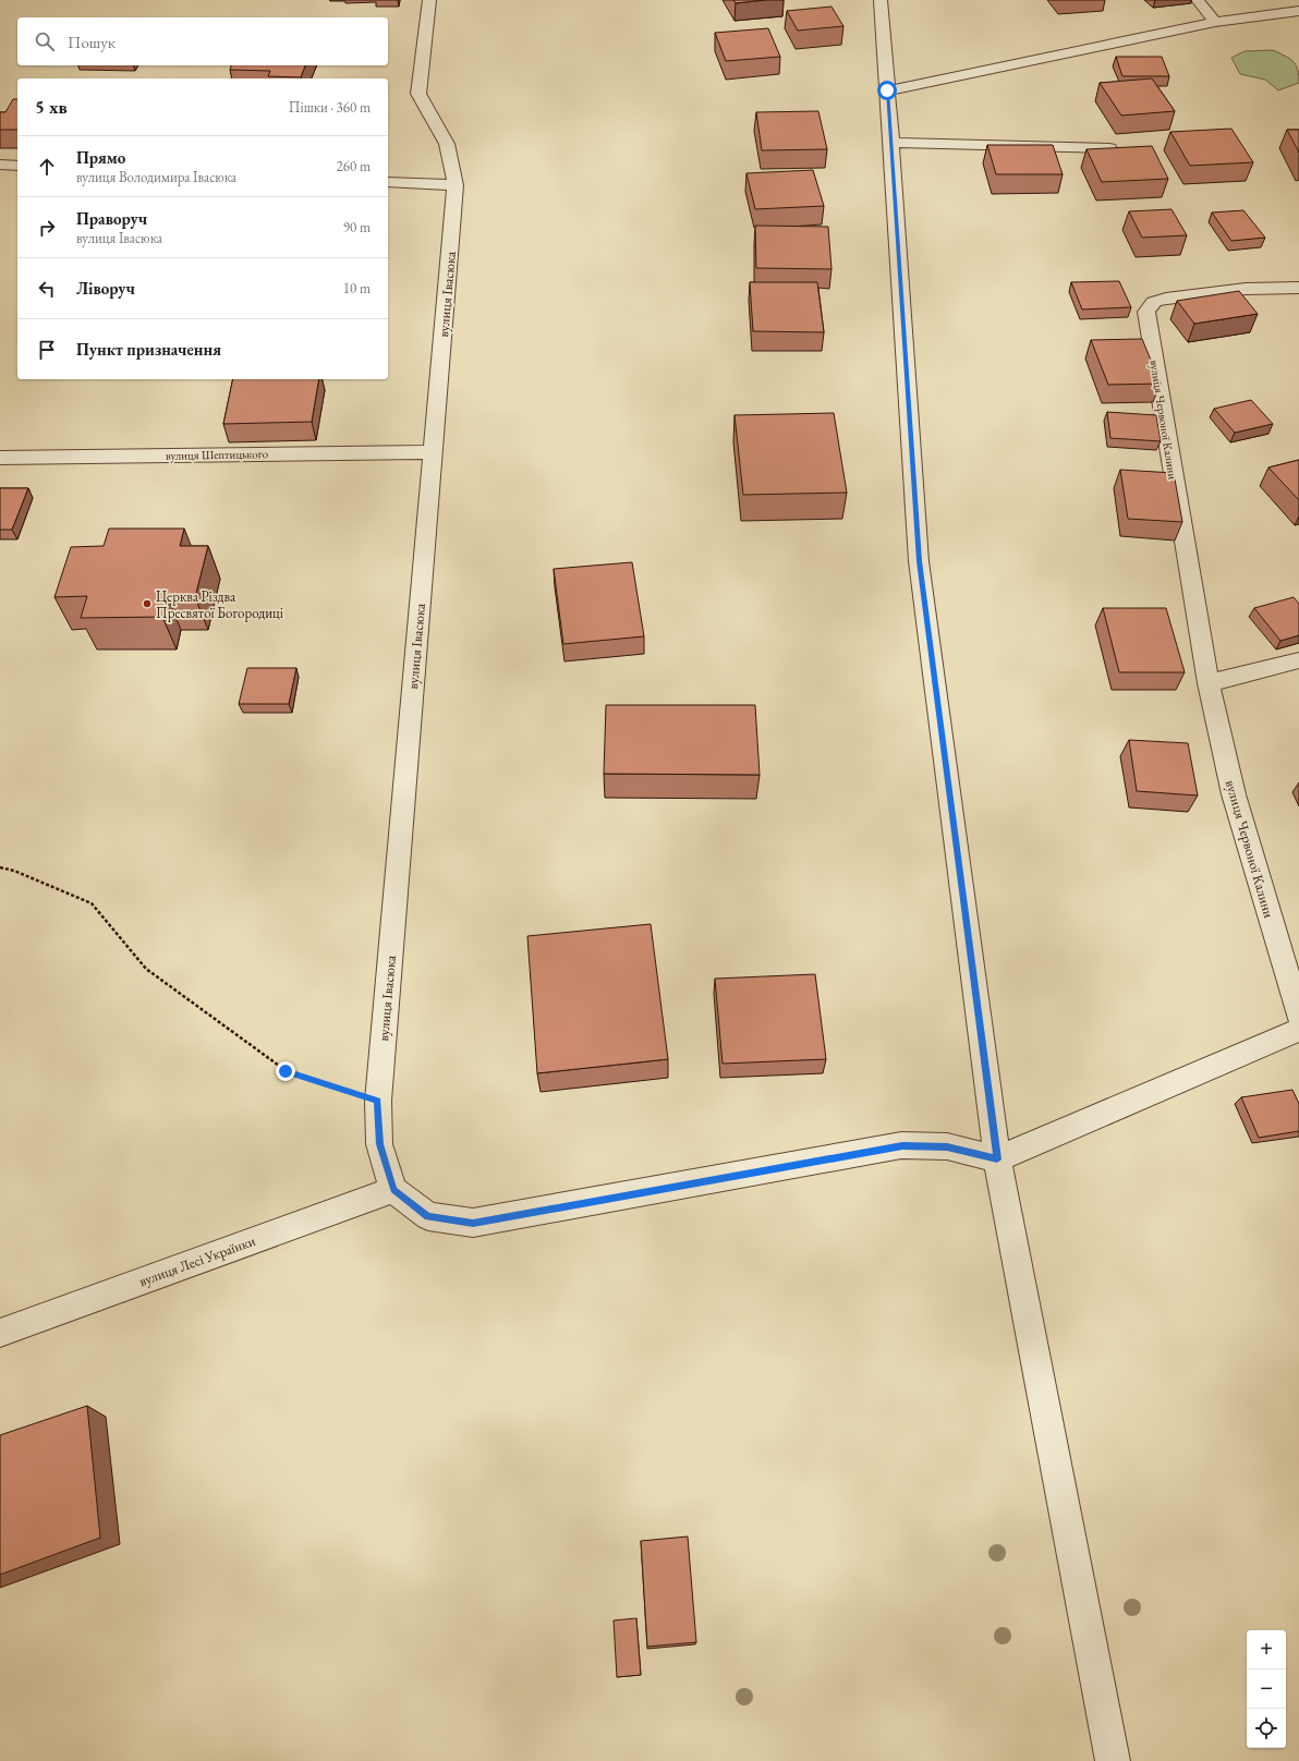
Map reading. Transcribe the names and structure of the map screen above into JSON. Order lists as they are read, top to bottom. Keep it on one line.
{"streets":{"street":["вулиця Івасюка","вулиця Червоної Калини","вулиця Шептицького","вулиця Лесі Українки"]},"crossings":[["вулиця Івасюка","вулиця Шептицького"],["вулиця Івасюка","вулиця Лесі Українки"]],"places":["Церква Різдва Пресвятої Богородиці"],"page":{"search":"Пошук","heading":["5 хв","Пішки · 360 m"],"list":[["Прямо","вулиця Володимира Івасюка","260 m"],["Праворуч","вулиця Івасюка","90 m"],["Ліворуч","10 m"],"Пункт призначення"],"map_buttons":["+","−"]}}
